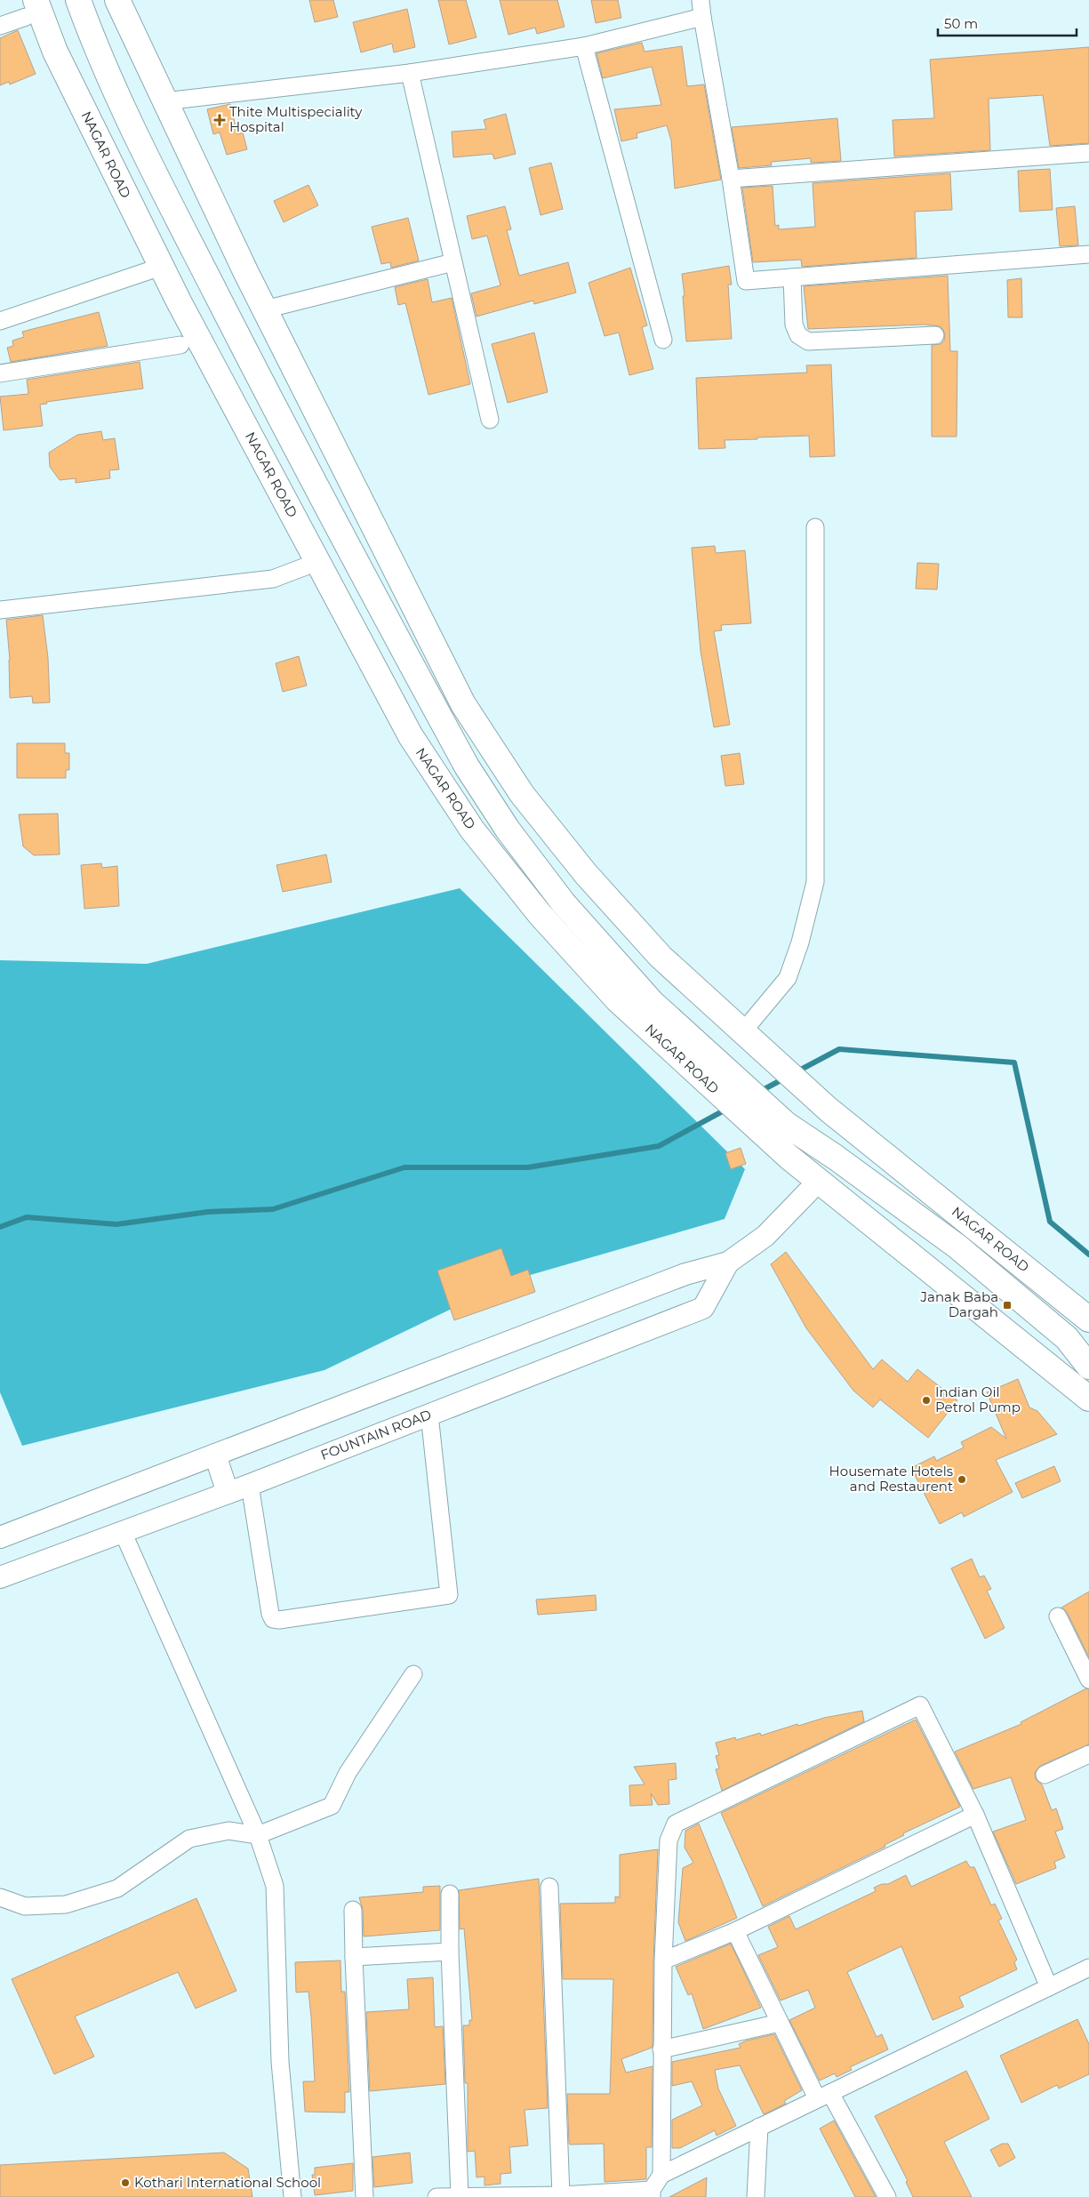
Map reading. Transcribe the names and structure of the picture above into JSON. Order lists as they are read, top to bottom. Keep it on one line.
{"streets":{"highway":["NAGAR ROAD"],"street":["FOUNTAIN ROAD"]},"crossings":[["NAGAR ROAD","FOUNTAIN ROAD"]],"places":{"health":["Thite Multispeciality Hospital"],"transit":["Janak Baba Dargah"],"other":["Indian Oil Petrol Pump","Housemate Hotels and Restaurent","Kothari International School"]},"scale_bar":"50 m"}
